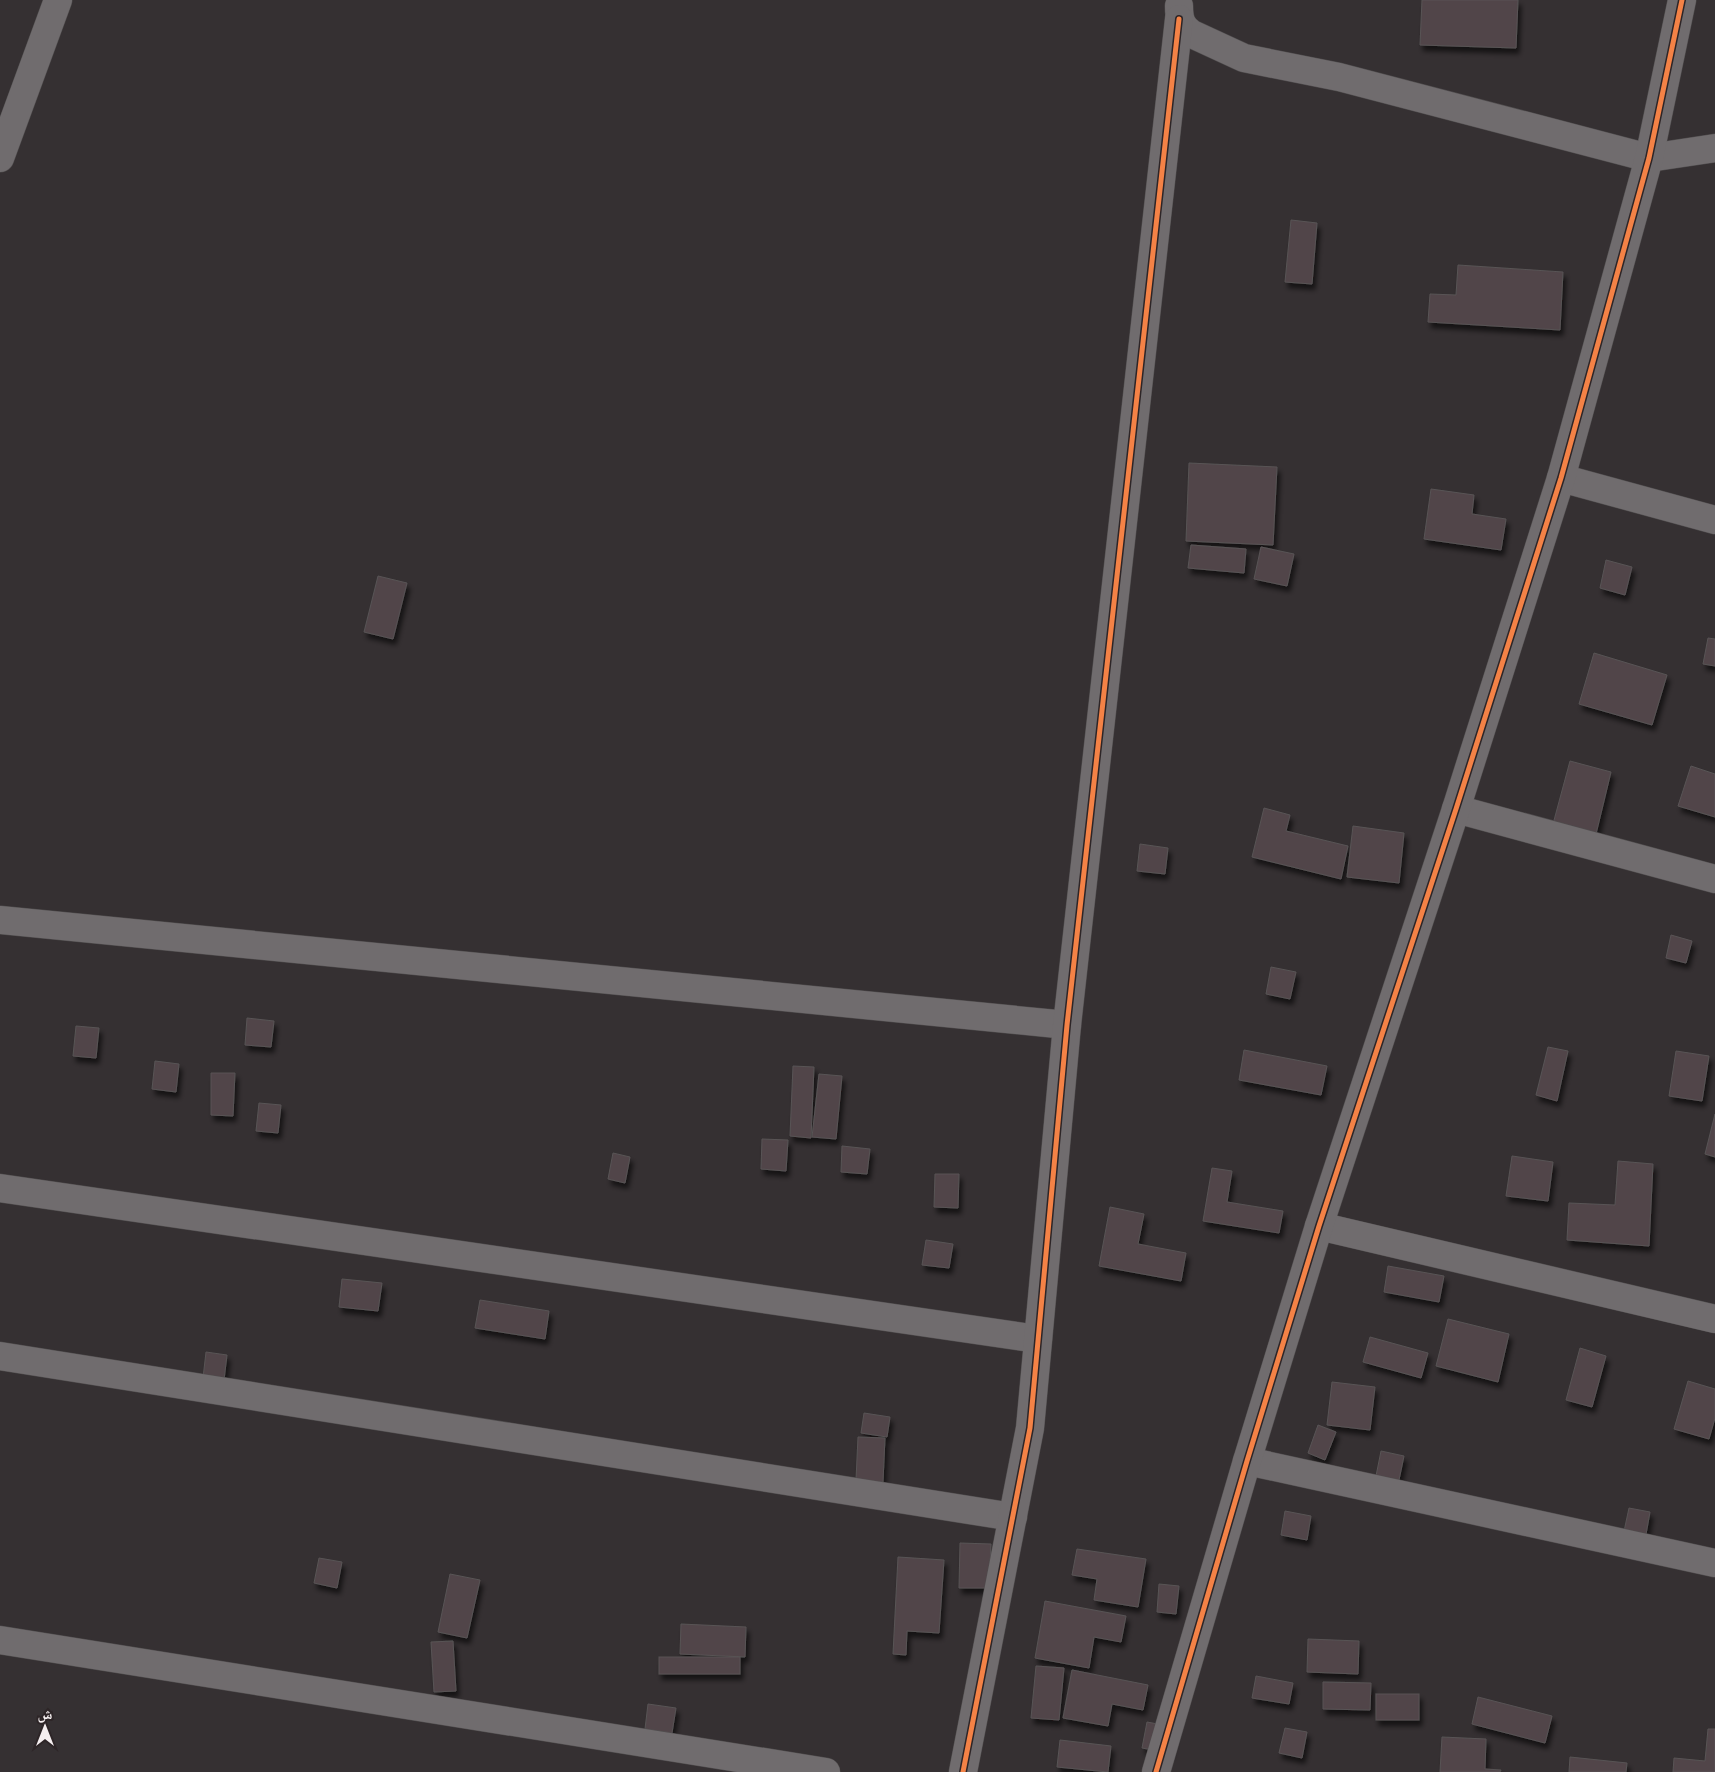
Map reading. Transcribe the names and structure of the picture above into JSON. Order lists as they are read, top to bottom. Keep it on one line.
{"north":"top"}
